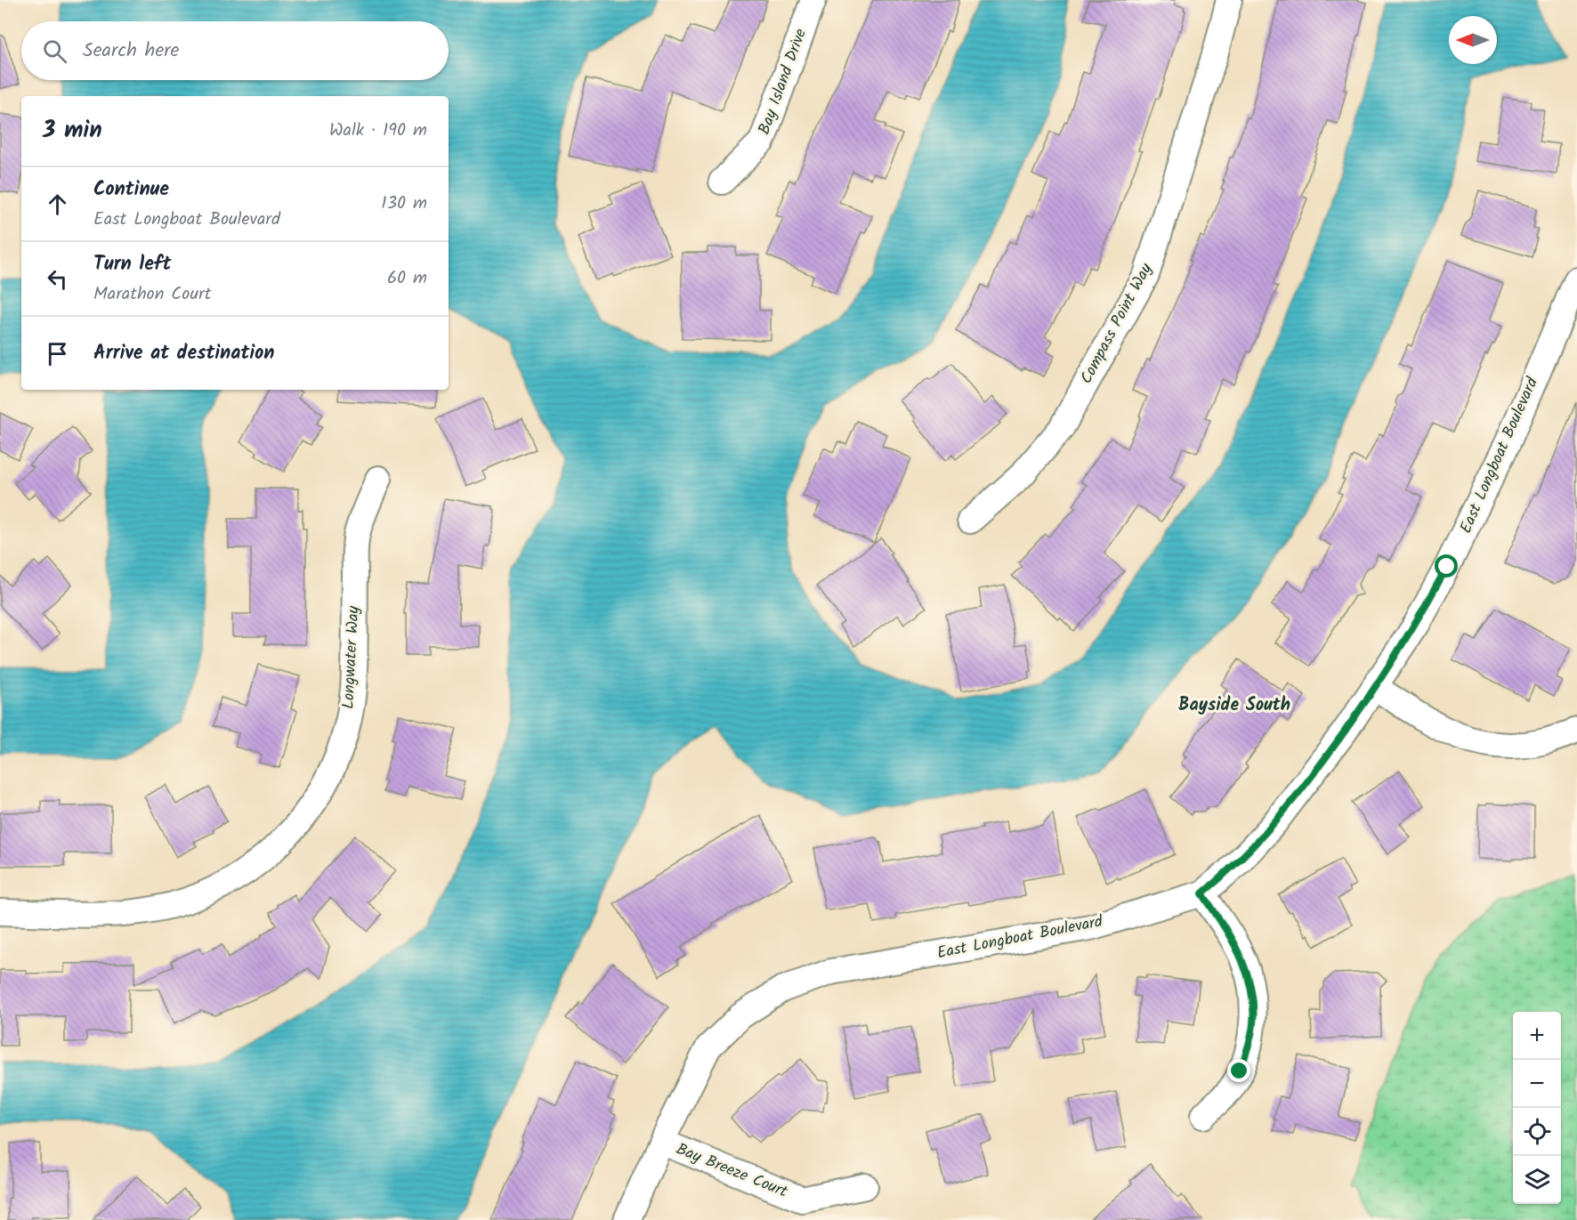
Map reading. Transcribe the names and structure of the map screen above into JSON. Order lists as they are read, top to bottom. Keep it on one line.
{"streets":{"street":["Bay Island Drive","Compass Point Way","East Longboat Boulevard","Longwater Way","Bay Breeze Court"]},"crossings":[["East Longboat Boulevard","Bay Breeze Court"]],"districts":["Bayside South"],"north":"left","page":{"search":"Search here","heading":["3 min","Walk · 190 m"],"list":[["Continue","East Longboat Boulevard","130 m"],["Turn left","Marathon Court","60 m"],"Arrive at destination"],"map_buttons":["+","−"]}}
